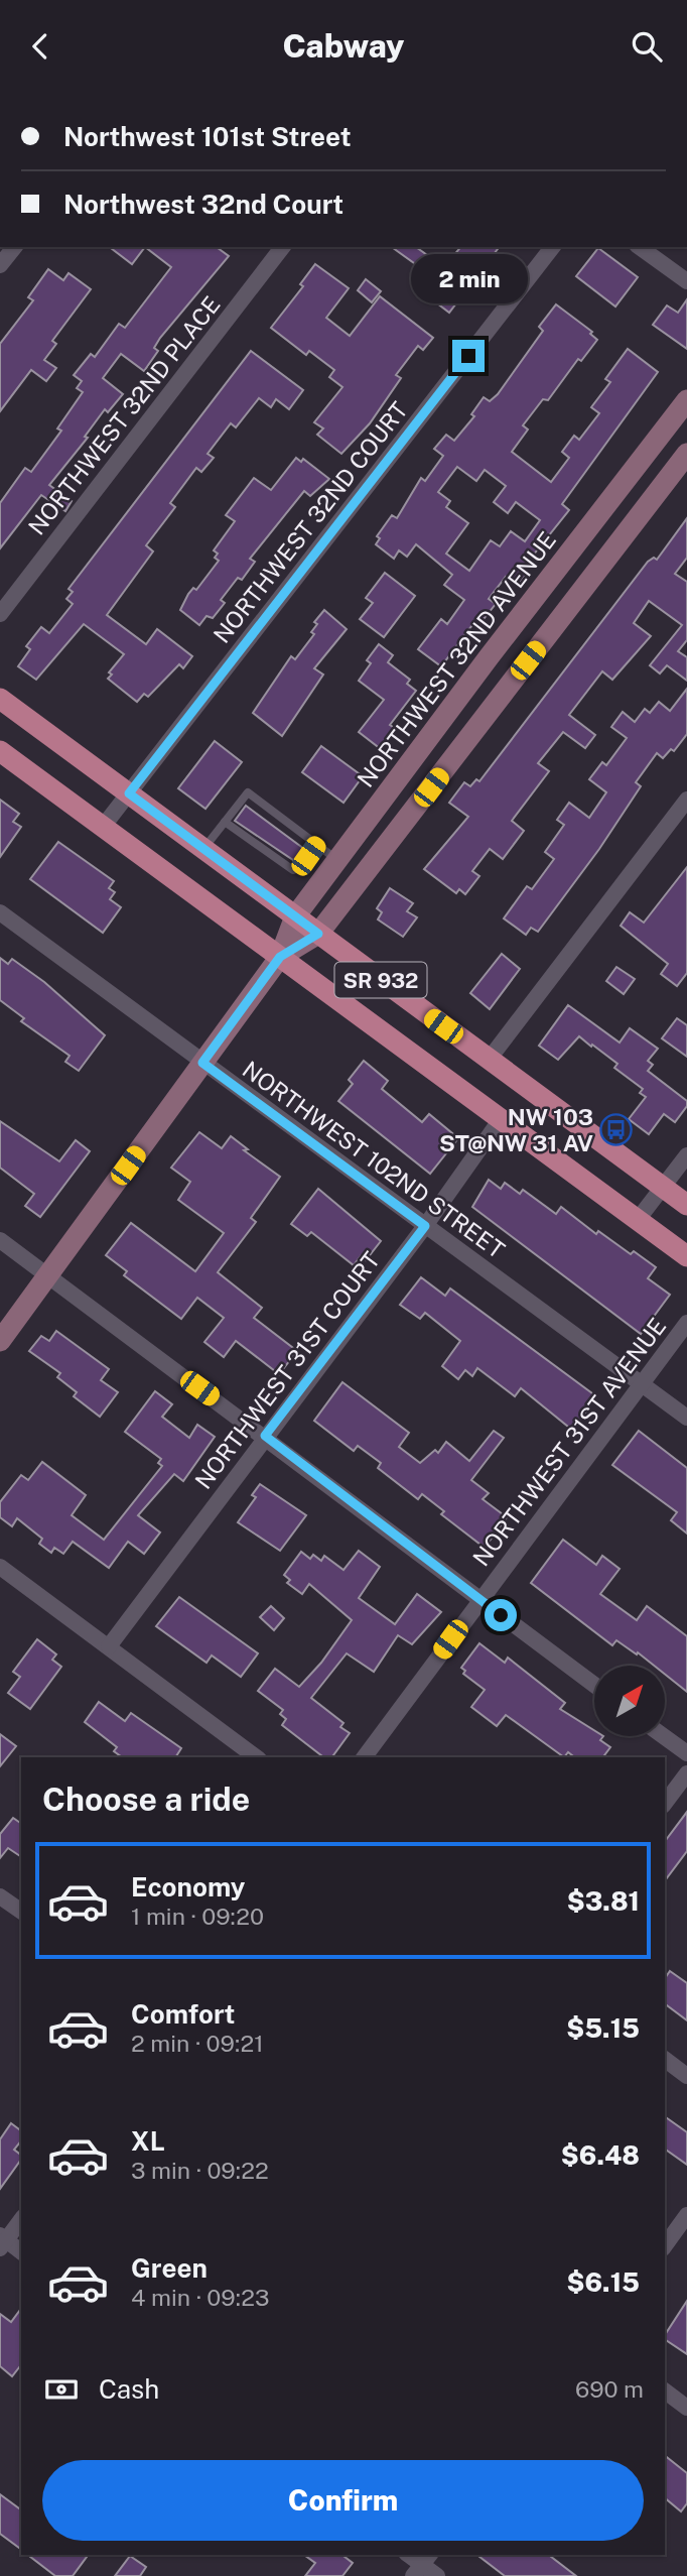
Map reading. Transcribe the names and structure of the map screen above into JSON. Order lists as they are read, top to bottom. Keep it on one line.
{"streets":{"main road":["NORTHWEST 32ND AVENUE","SR 932"],"street":["NORTHWEST 32ND PLACE","NORTHWEST 32ND COURT","NORTHWEST 102ND STREET","NORTHWEST 31ST COURT","NORTHWEST 31ST AVENUE"]},"crossings":[["NORTHWEST 32ND COURT","SR 932"],["NORTHWEST 32ND AVENUE","SR 932"],["NORTHWEST 32ND AVENUE","NORTHWEST 102ND STREET"],["SR 932","NORTHWEST 31ST COURT"],["NORTHWEST 102ND STREET","NORTHWEST 31ST COURT"],["NORTHWEST 102ND STREET","NORTHWEST 31ST AVENUE"]],"places":{"bus stop":["NW 103 ST@NW 31 AV"]},"north":"top right","page":{"header":"Cabway","banner":["Northwest 101st Street","Northwest 32nd Court"],"bubble":"2 min","heading":"Choose a ride","list":[{"name":"Economy","note":"1 min · 09:20","value":"$3.81"},{"name":"Comfort","note":"2 min · 09:21","value":"$5.15"},{"name":"XL","note":"3 min · 09:22","value":"$6.48"},{"name":"Green","note":"4 min · 09:23","value":"$6.15"}],"pay":["Cash","690 m"],"buttons":"Confirm"}}
